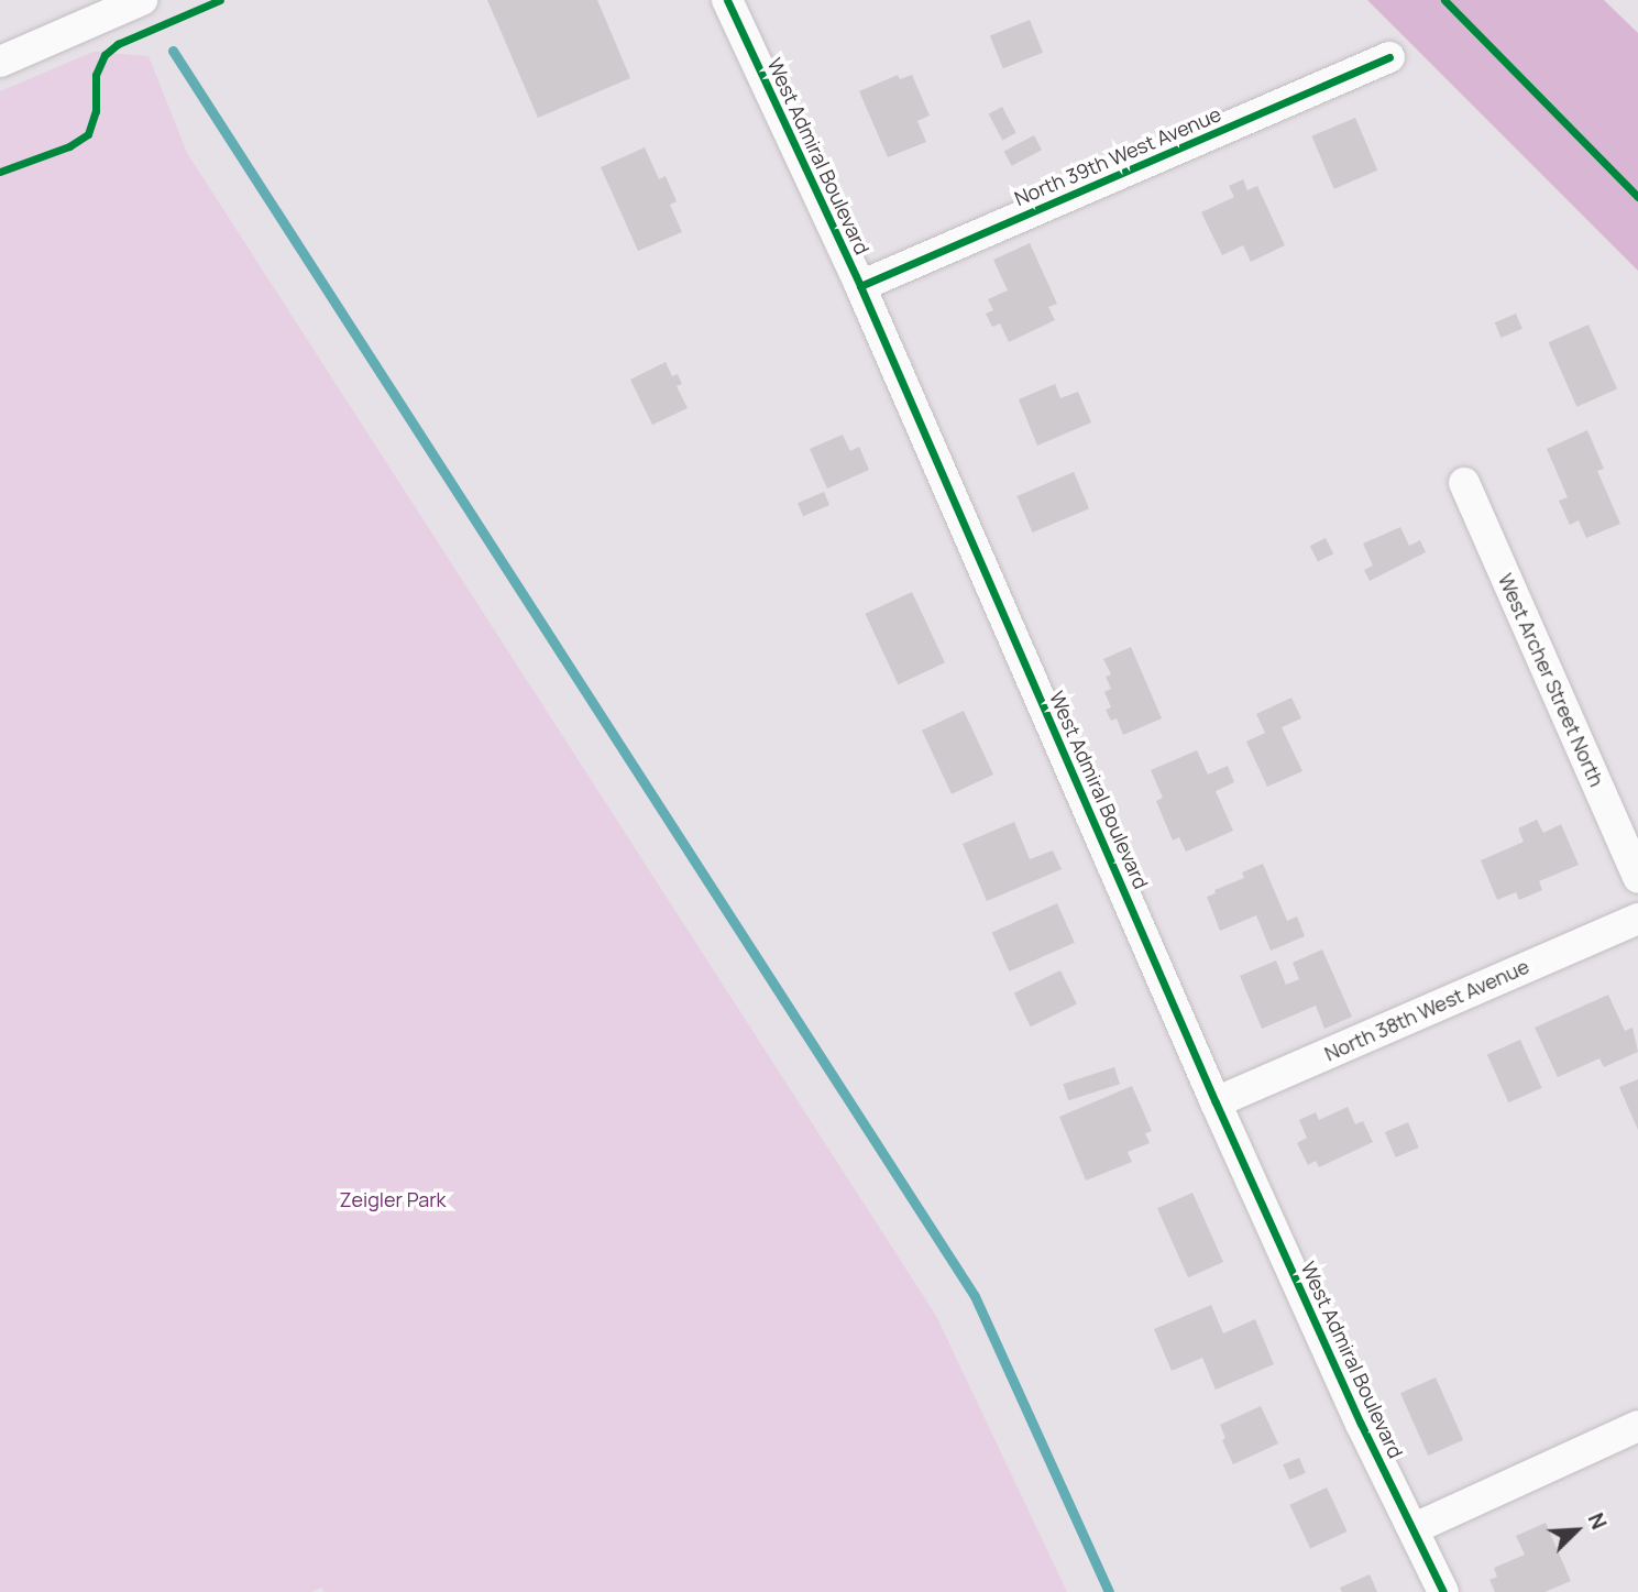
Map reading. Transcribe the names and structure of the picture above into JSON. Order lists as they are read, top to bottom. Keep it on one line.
{"streets":{"street":["West Admiral Boulevard","North 39th West Avenue","West Archer Street North","North 38th West Avenue"]},"crossings":[["West Admiral Boulevard","North 39th West Avenue"],["West Admiral Boulevard","North 38th West Avenue"]],"parks":["Zeigler Park"],"north":"top right"}
